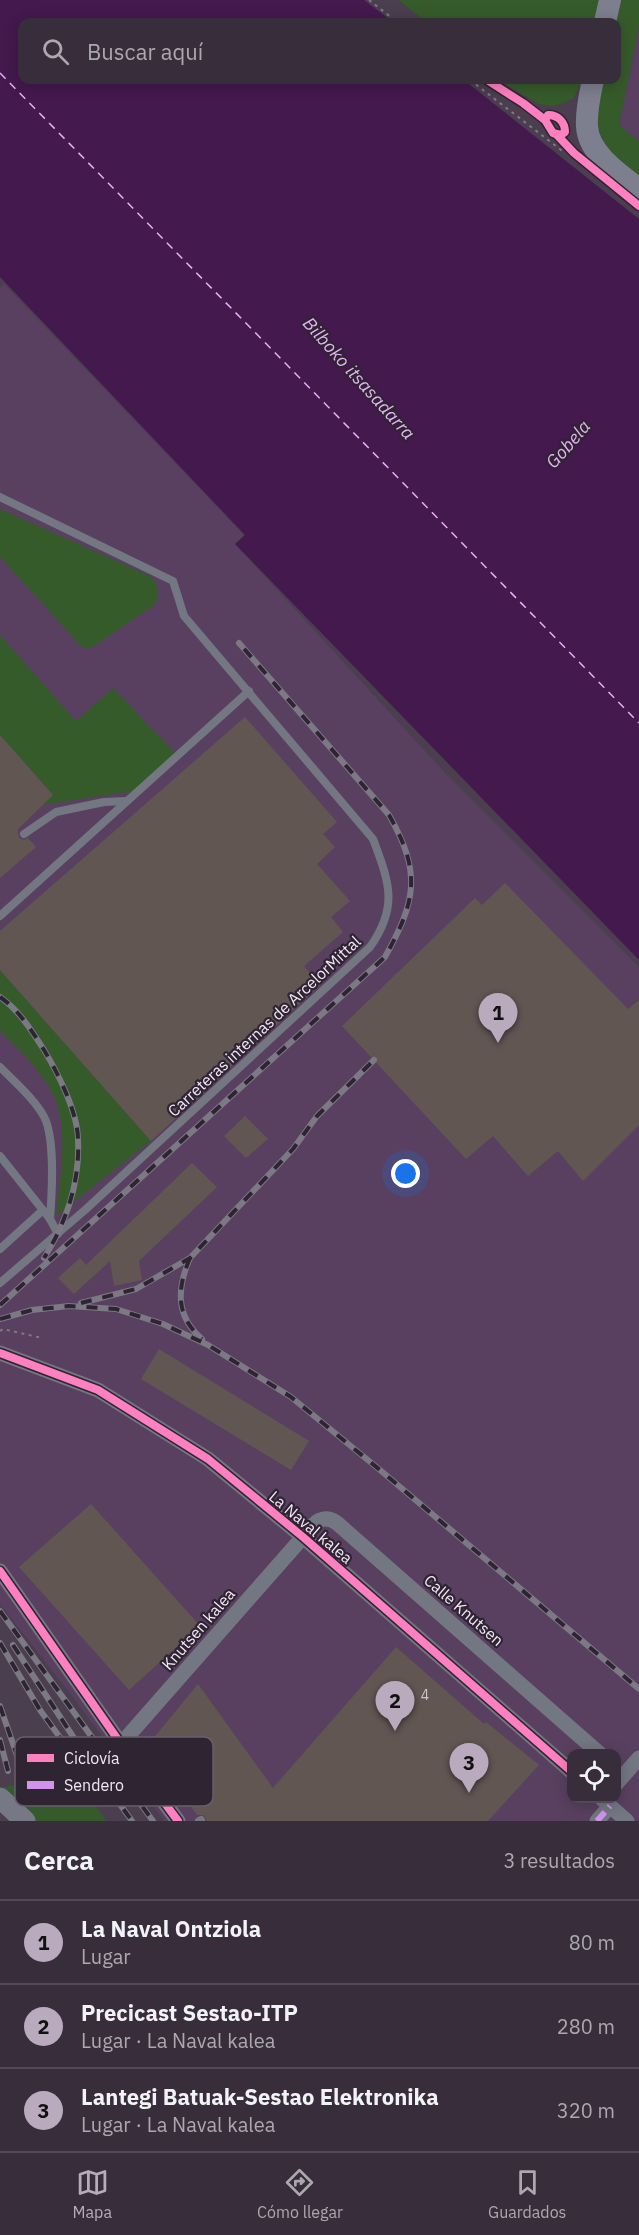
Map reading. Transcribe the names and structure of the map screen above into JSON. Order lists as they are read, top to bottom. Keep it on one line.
{"streets":{"street":["La Naval kalea","Calle Knutsen","Knutsen kalea"],"lane":["Carreteras internas de ArcelorMittal"]},"crossings":[["La Naval kalea","Calle Knutsen"],["La Naval kalea","Knutsen kalea"],["Calle Knutsen","Knutsen kalea"]],"water":["Bilboko itsasadarra","Gobela"],"house_numbers":["4"],"legend":["Ciclovía","Sendero"],"page":{"search":"Buscar aquí","pins":["1","2","3"],"heading":["Cerca","3 resultados"],"list":[{"mark":"1","name":"La Naval Ontziola","note":"Lugar","value":"80 m"},{"mark":"2","name":"Precicast Sestao-ITP","note":"Lugar · La Naval kalea","value":"280 m"},{"mark":"3","name":"Lantegi Batuak-Sestao Elektronika","note":"Lugar · La Naval kalea","value":"320 m"}],"nav":["Mapa","Cómo llegar","Guardados"]}}
